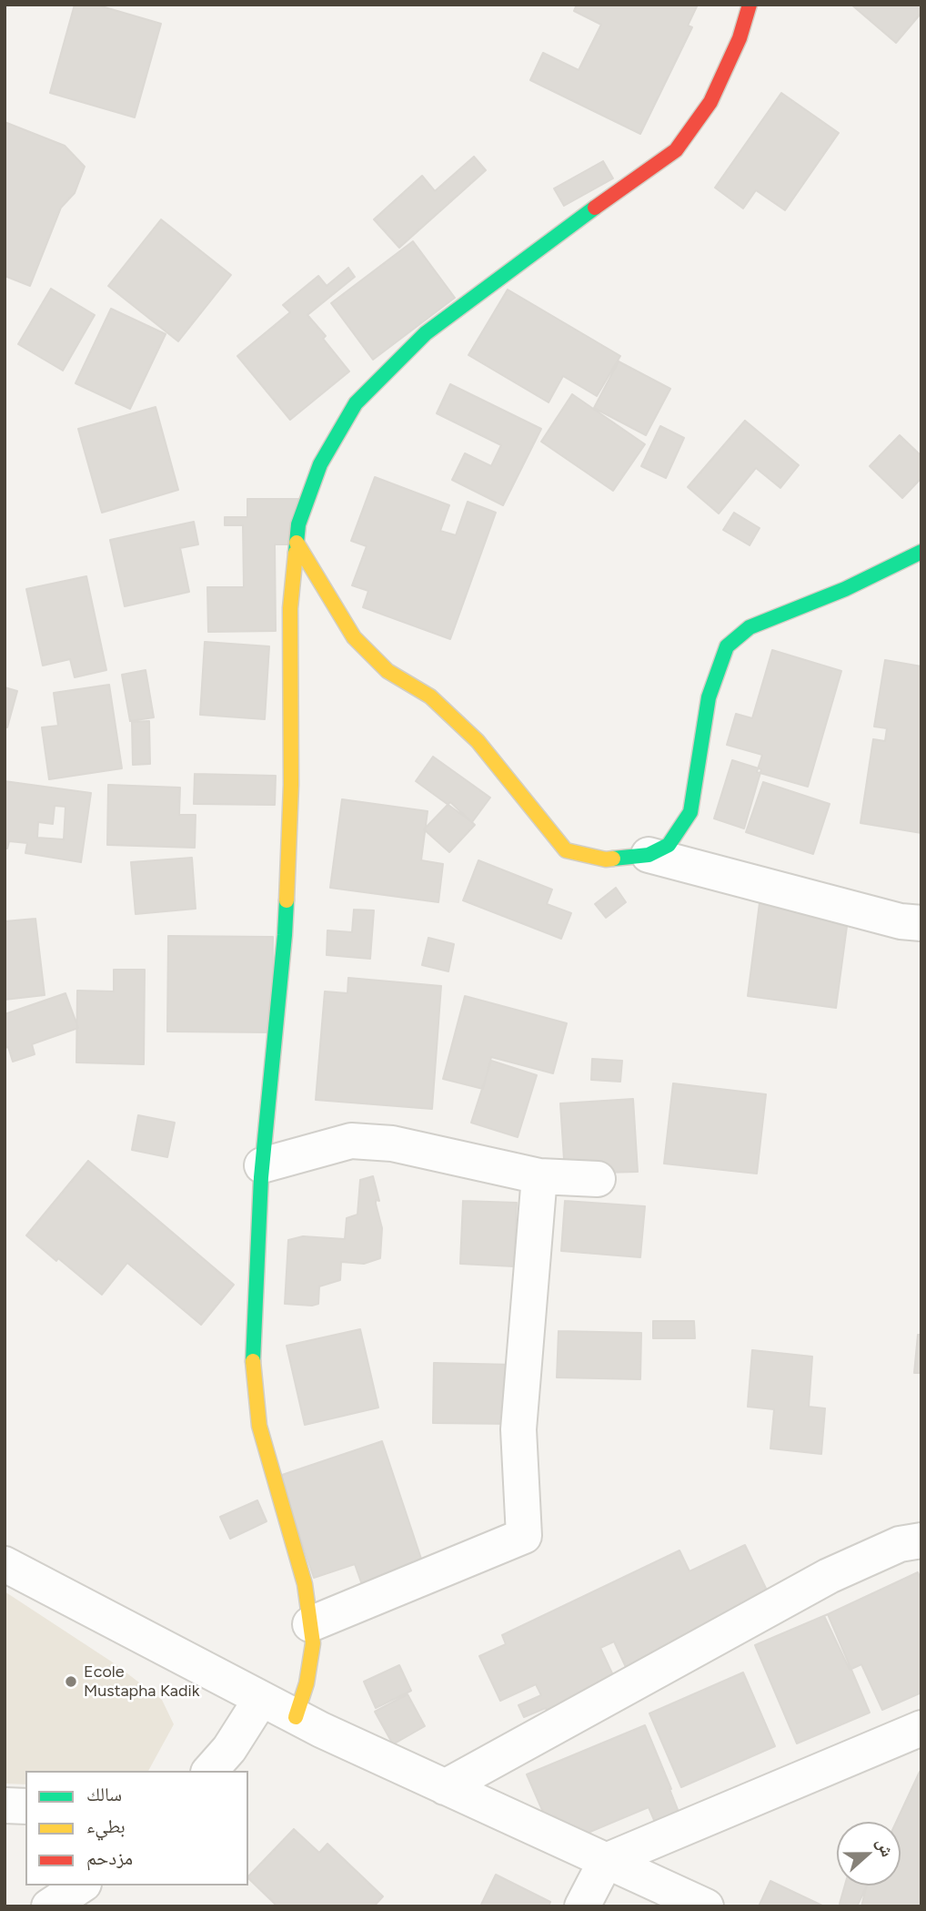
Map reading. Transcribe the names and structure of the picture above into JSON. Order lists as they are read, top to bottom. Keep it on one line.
{"places":["Ecole Mustapha Kadik"],"legend":["سالك","بطيء","مزدحم"],"north":"right"}
